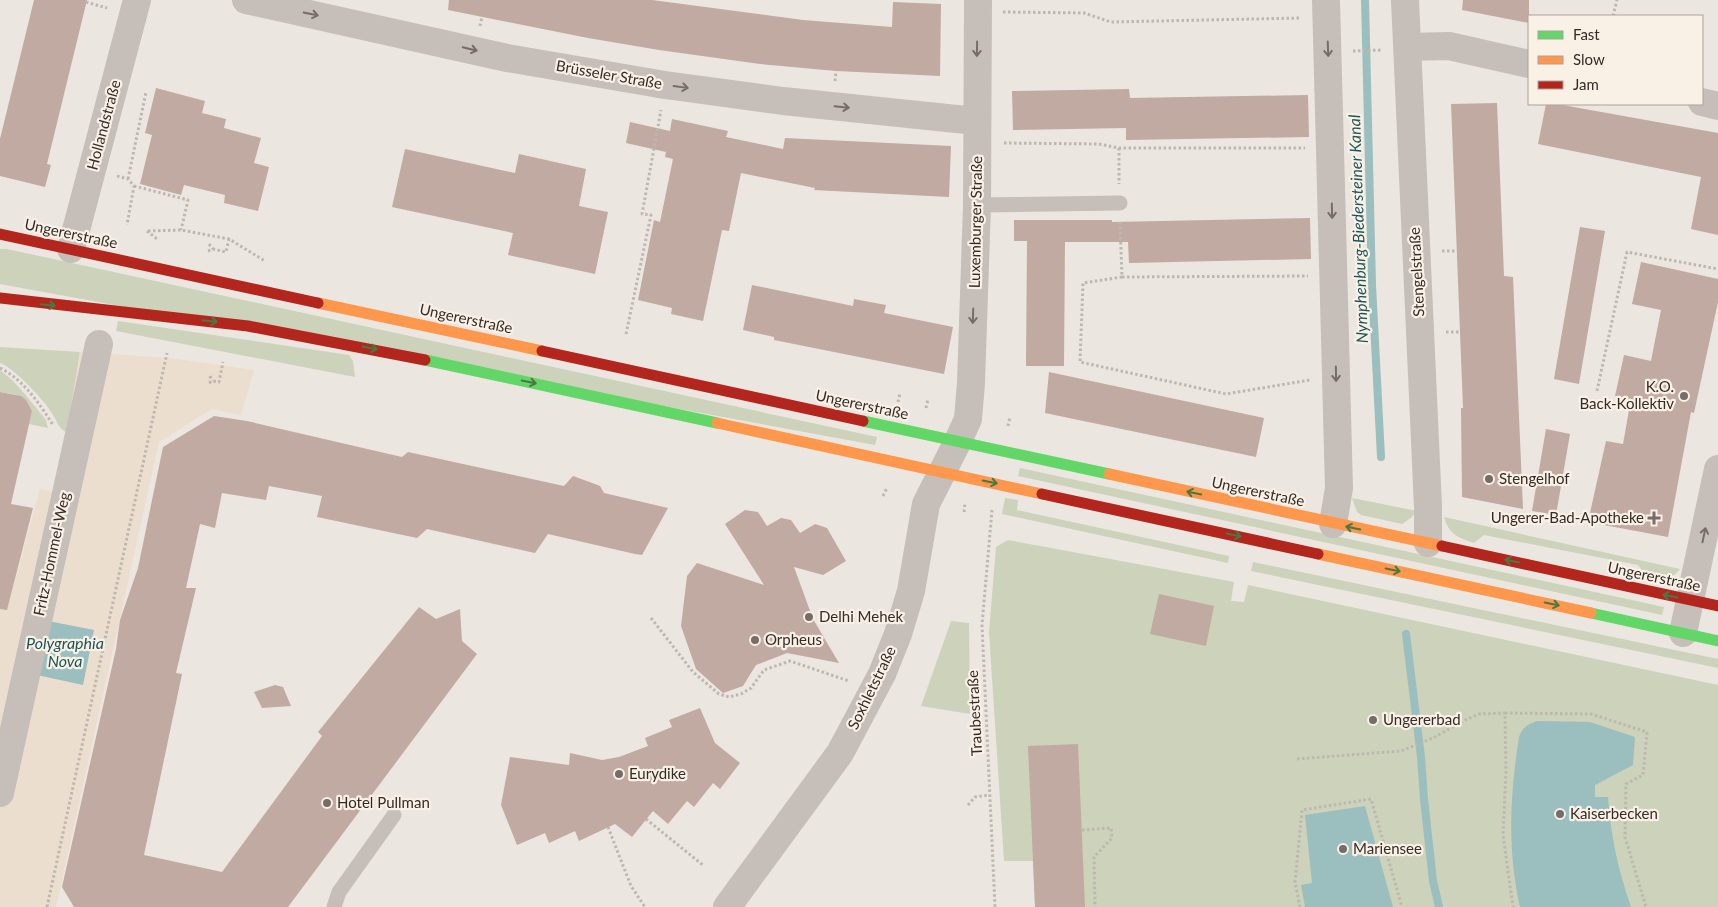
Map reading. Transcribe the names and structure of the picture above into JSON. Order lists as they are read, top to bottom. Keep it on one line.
{"streets":{"main road":["Ungererstraße"],"street":["Brüsseler Straße","Hollandstraße","Luxemburger Straße","Stengelstraße","Fritz-Hommel-Weg","Soxhletstraße"],"path":["Traubestraße"]},"crossings":[["Brüsseler Straße","Luxemburger Straße"],["Hollandstraße","Ungererstraße"],["Luxemburger Straße","Ungererstraße"],["Luxemburger Straße","Soxhletstraße"],["Ungererstraße","Stengelstraße"],["Ungererstraße","Soxhletstraße"]],"one_way":["Brüsseler Straße","Luxemburger Straße"],"water":["Nymphenburg-Biedersteiner Kanal","Polygraphia Nova"],"places":{"other":["K.O. Back-Kollektiv","Stengelhof","Delhi Mehek","Orpheus","Ungererbad","Eurydike","Hotel Pullman","Kaiserbecken","Mariensee"],"health":["Ungerer-Bad-Apotheke"]},"legend":["Fast","Slow","Jam"]}
